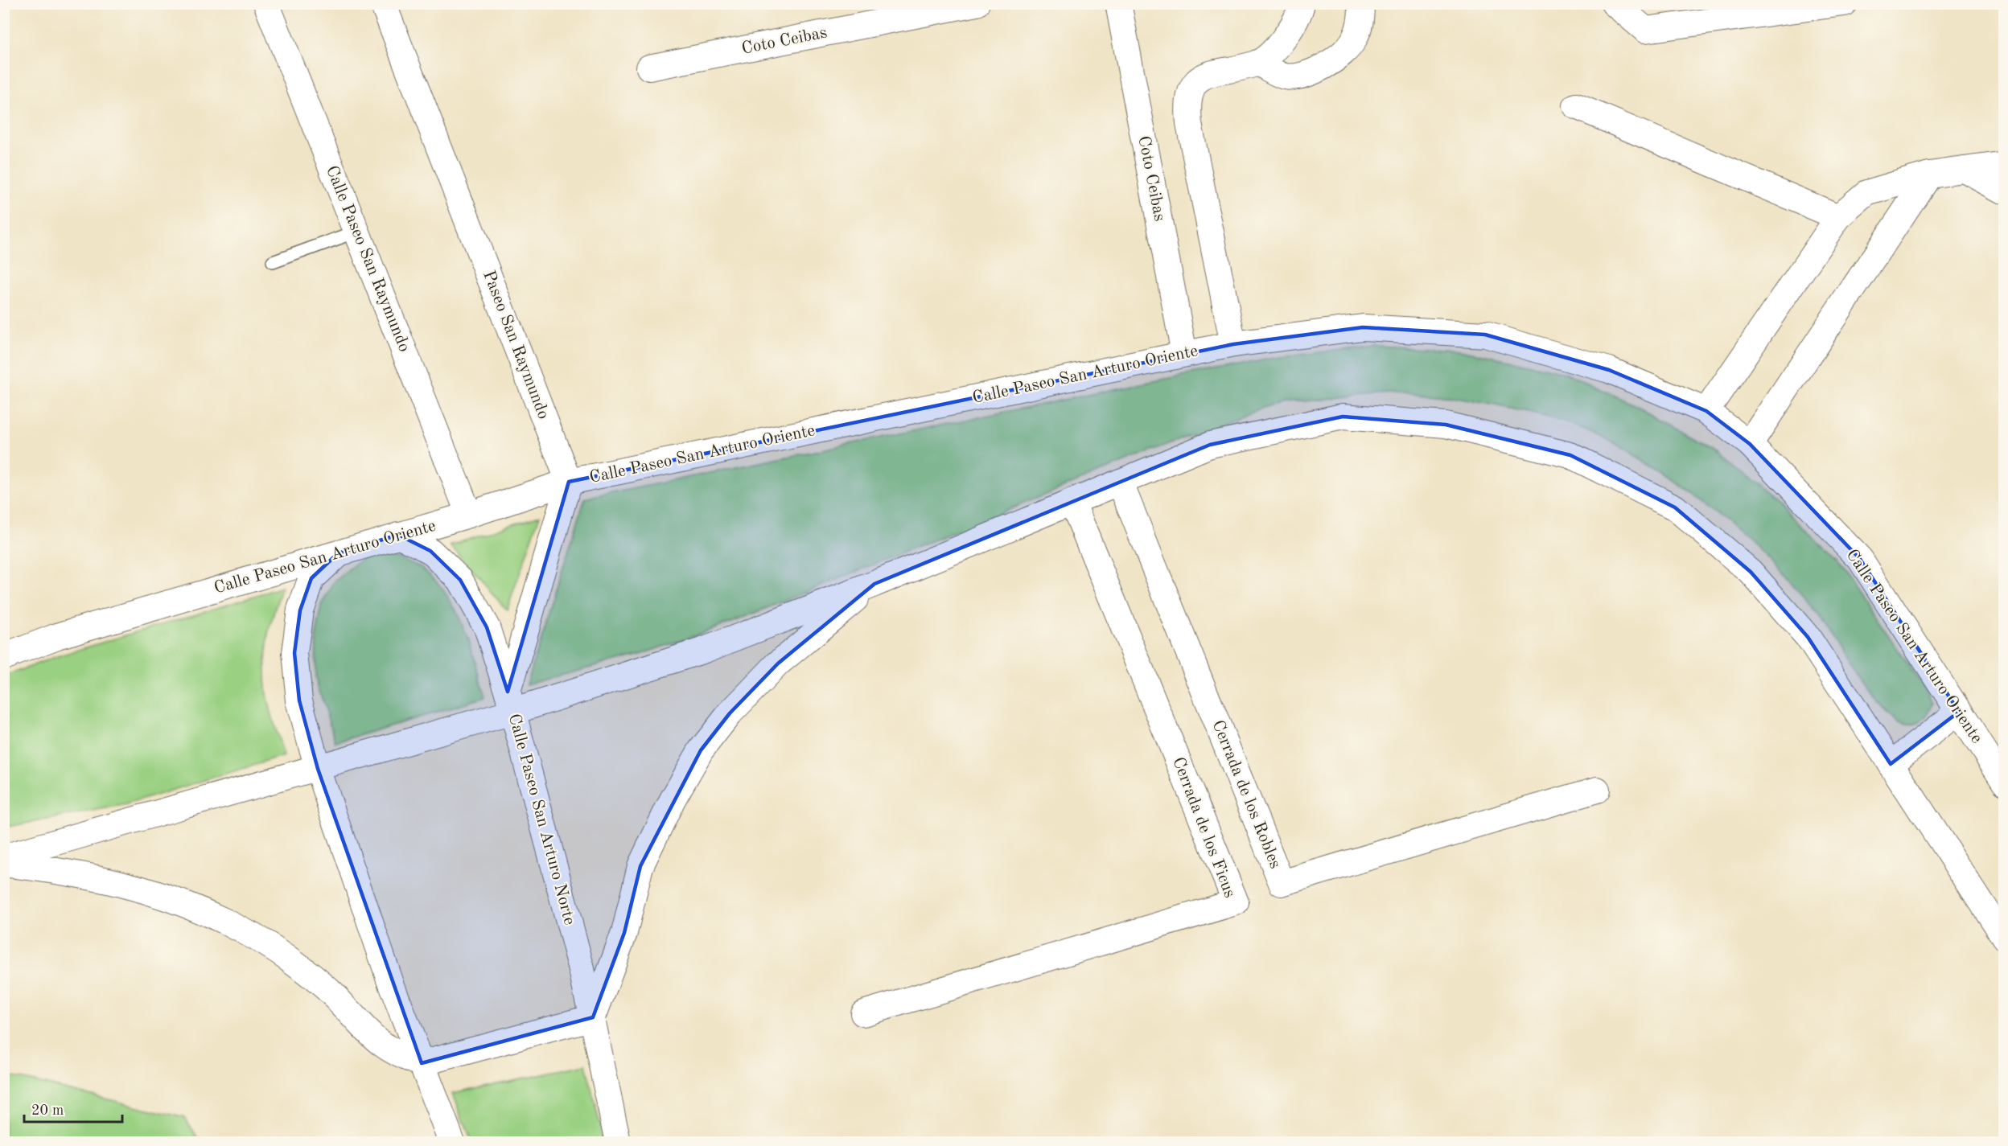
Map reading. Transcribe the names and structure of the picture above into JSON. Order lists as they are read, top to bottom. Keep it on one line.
{"streets":{"street":["Coto Ceibas","Calle Paseo San Raymundo","Paseo San Raymundo","Calle Paseo San Arturo Oriente","Cerrada de los Robles","Calle Paseo San Arturo Norte","Cerrada de los Ficus"]},"crossings":[["Coto Ceibas","Calle Paseo San Arturo Oriente"],["Calle Paseo San Raymundo","Calle Paseo San Arturo Oriente"],["Paseo San Raymundo","Calle Paseo San Arturo Oriente"],["Calle Paseo San Arturo Oriente","Calle Paseo San Arturo Norte"]],"scale_bar":"20 m"}
